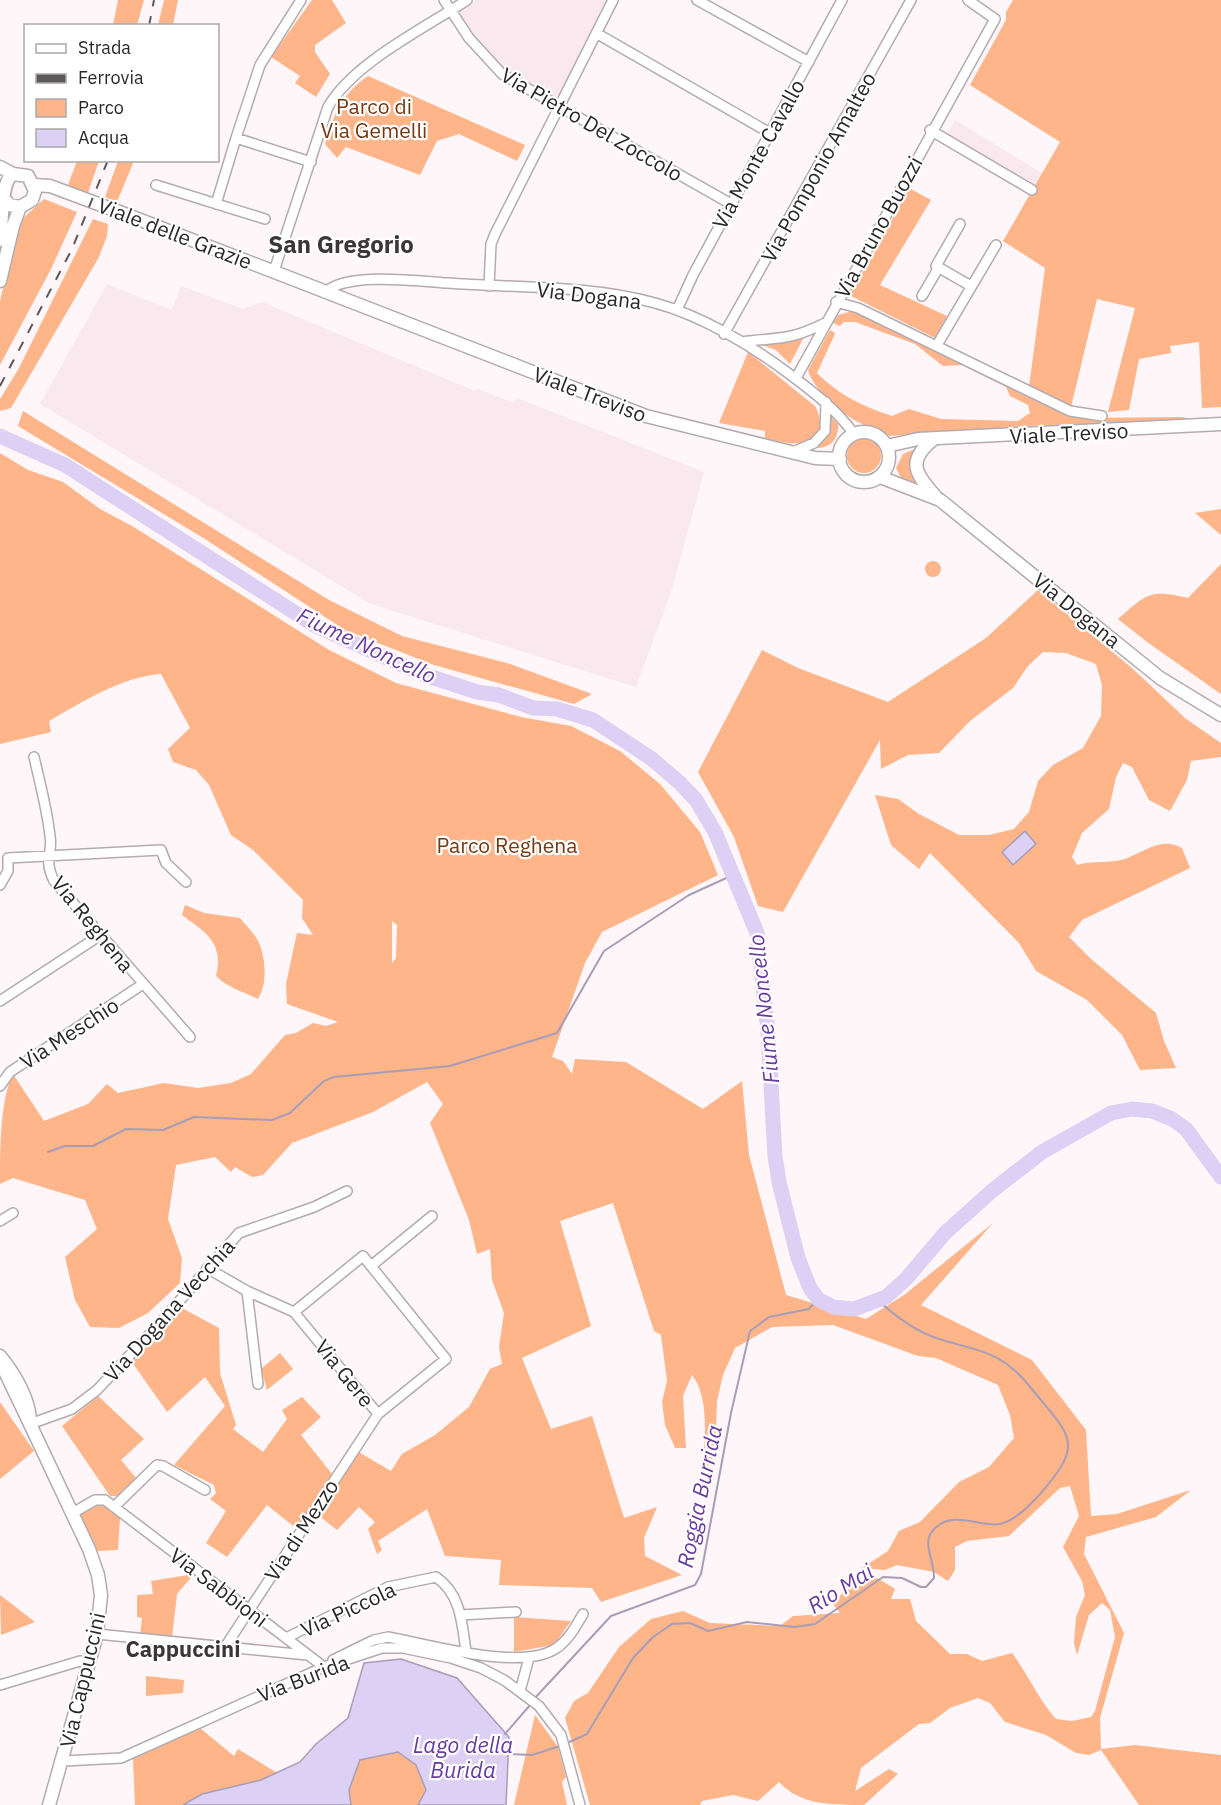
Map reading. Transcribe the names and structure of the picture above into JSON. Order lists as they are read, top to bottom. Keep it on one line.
{"streets":{"main road":["Viale delle Grazie","Via Dogana","Viale Treviso","Via Cappuccini"],"street":["Via Pietro Del Zoccolo","Via Monte Cavallo","Via Pomponio Amalteo","Via Bruno Buozzi","Via Reghena","Via Meschio","Via Dogana Vecchia","Via Gere","Via di Mezzo","Via Sabbioni","Via Piccola","Via Burida"]},"crossings":[["Via Pietro Del Zoccolo","Via Monte Cavallo"],["Via Monte Cavallo","Via Dogana"],["Via Pomponio Amalteo","Via Dogana"],["Via Bruno Buozzi","Via Dogana"],["Viale delle Grazie","Via Dogana"],["Viale delle Grazie","Viale Treviso"],["Via Dogana","Viale Treviso"],["Via Reghena","Via Meschio"],["Via Dogana Vecchia","Via Gere"],["Via Dogana Vecchia","Via Cappuccini"],["Via Gere","Via di Mezzo"],["Via di Mezzo","Via Sabbioni"],["Via Sabbioni","Via Piccola"],["Via Sabbioni","Via Burida"],["Via Piccola","Via Burida"],["Via Burida","Via Cappuccini"]],"districts":["San Gregorio","Cappuccini"],"water":["Fiume Noncello","Roggia Burrida","Rio Mai","Lago della Burida"],"parks":["Parco di Via Gemelli","Parco Reghena"],"legend":["Strada","Ferrovia","Parco","Acqua"]}
